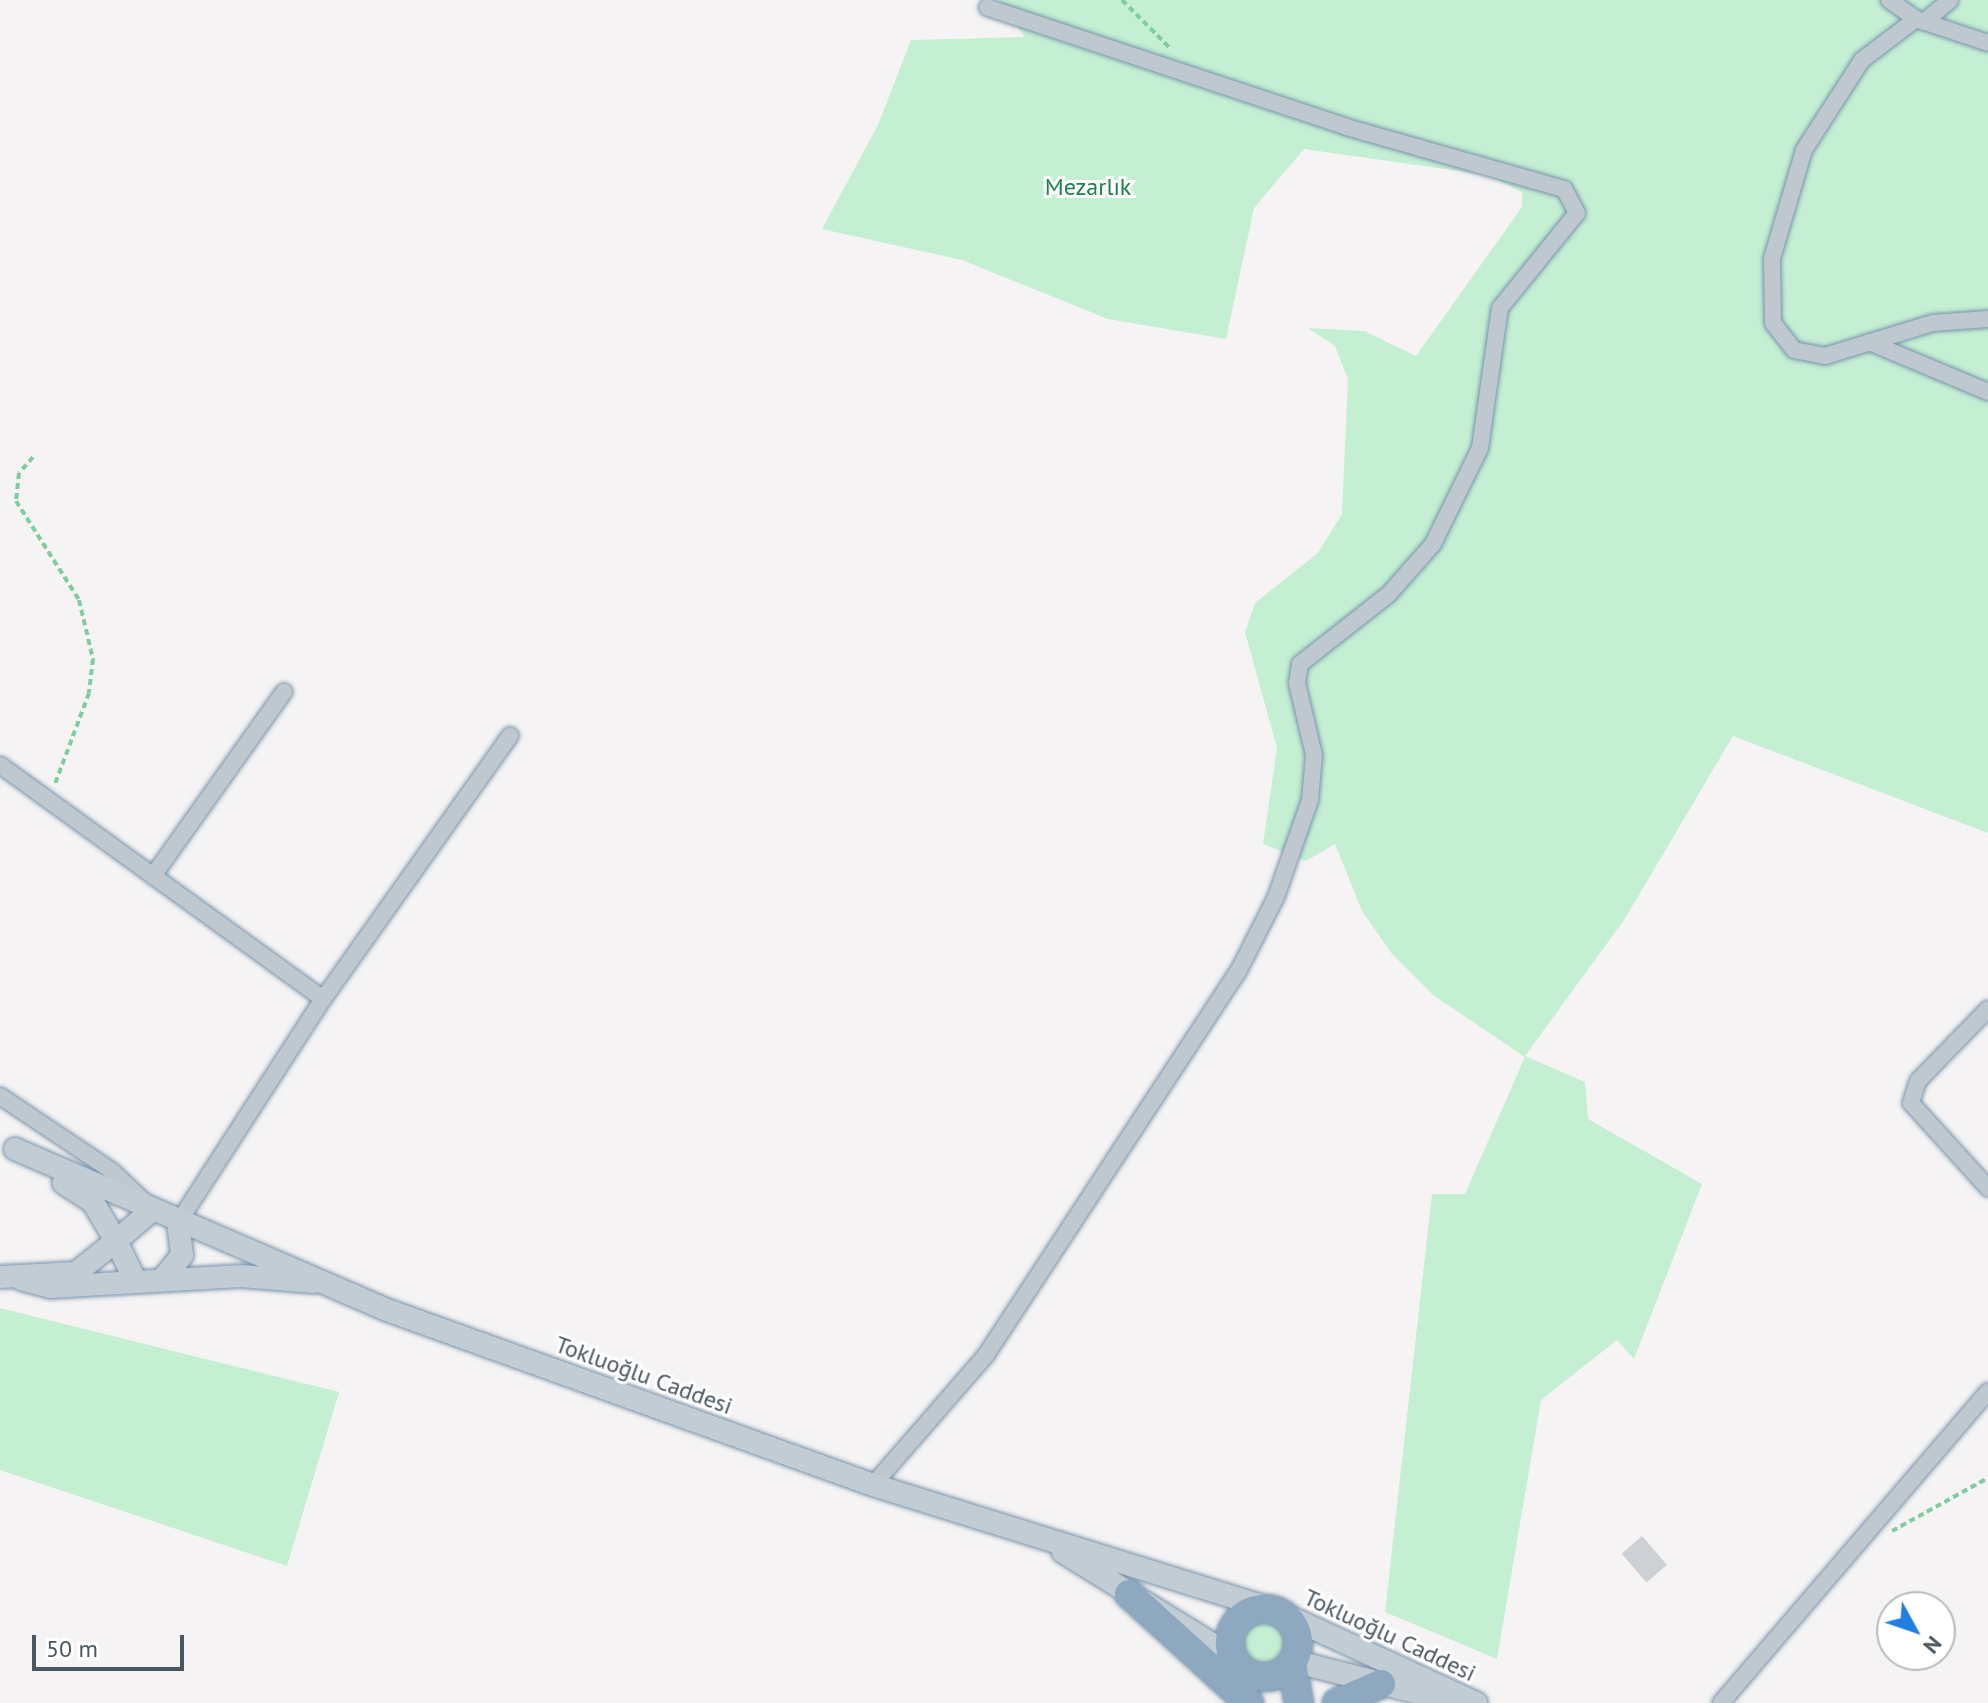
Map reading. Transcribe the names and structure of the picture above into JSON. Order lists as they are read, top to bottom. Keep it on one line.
{"streets":{"street":["Tokluoğlu Caddesi"]},"parks":["Mezarlık"],"scale_bar":"50 m","north":"bottom right"}
